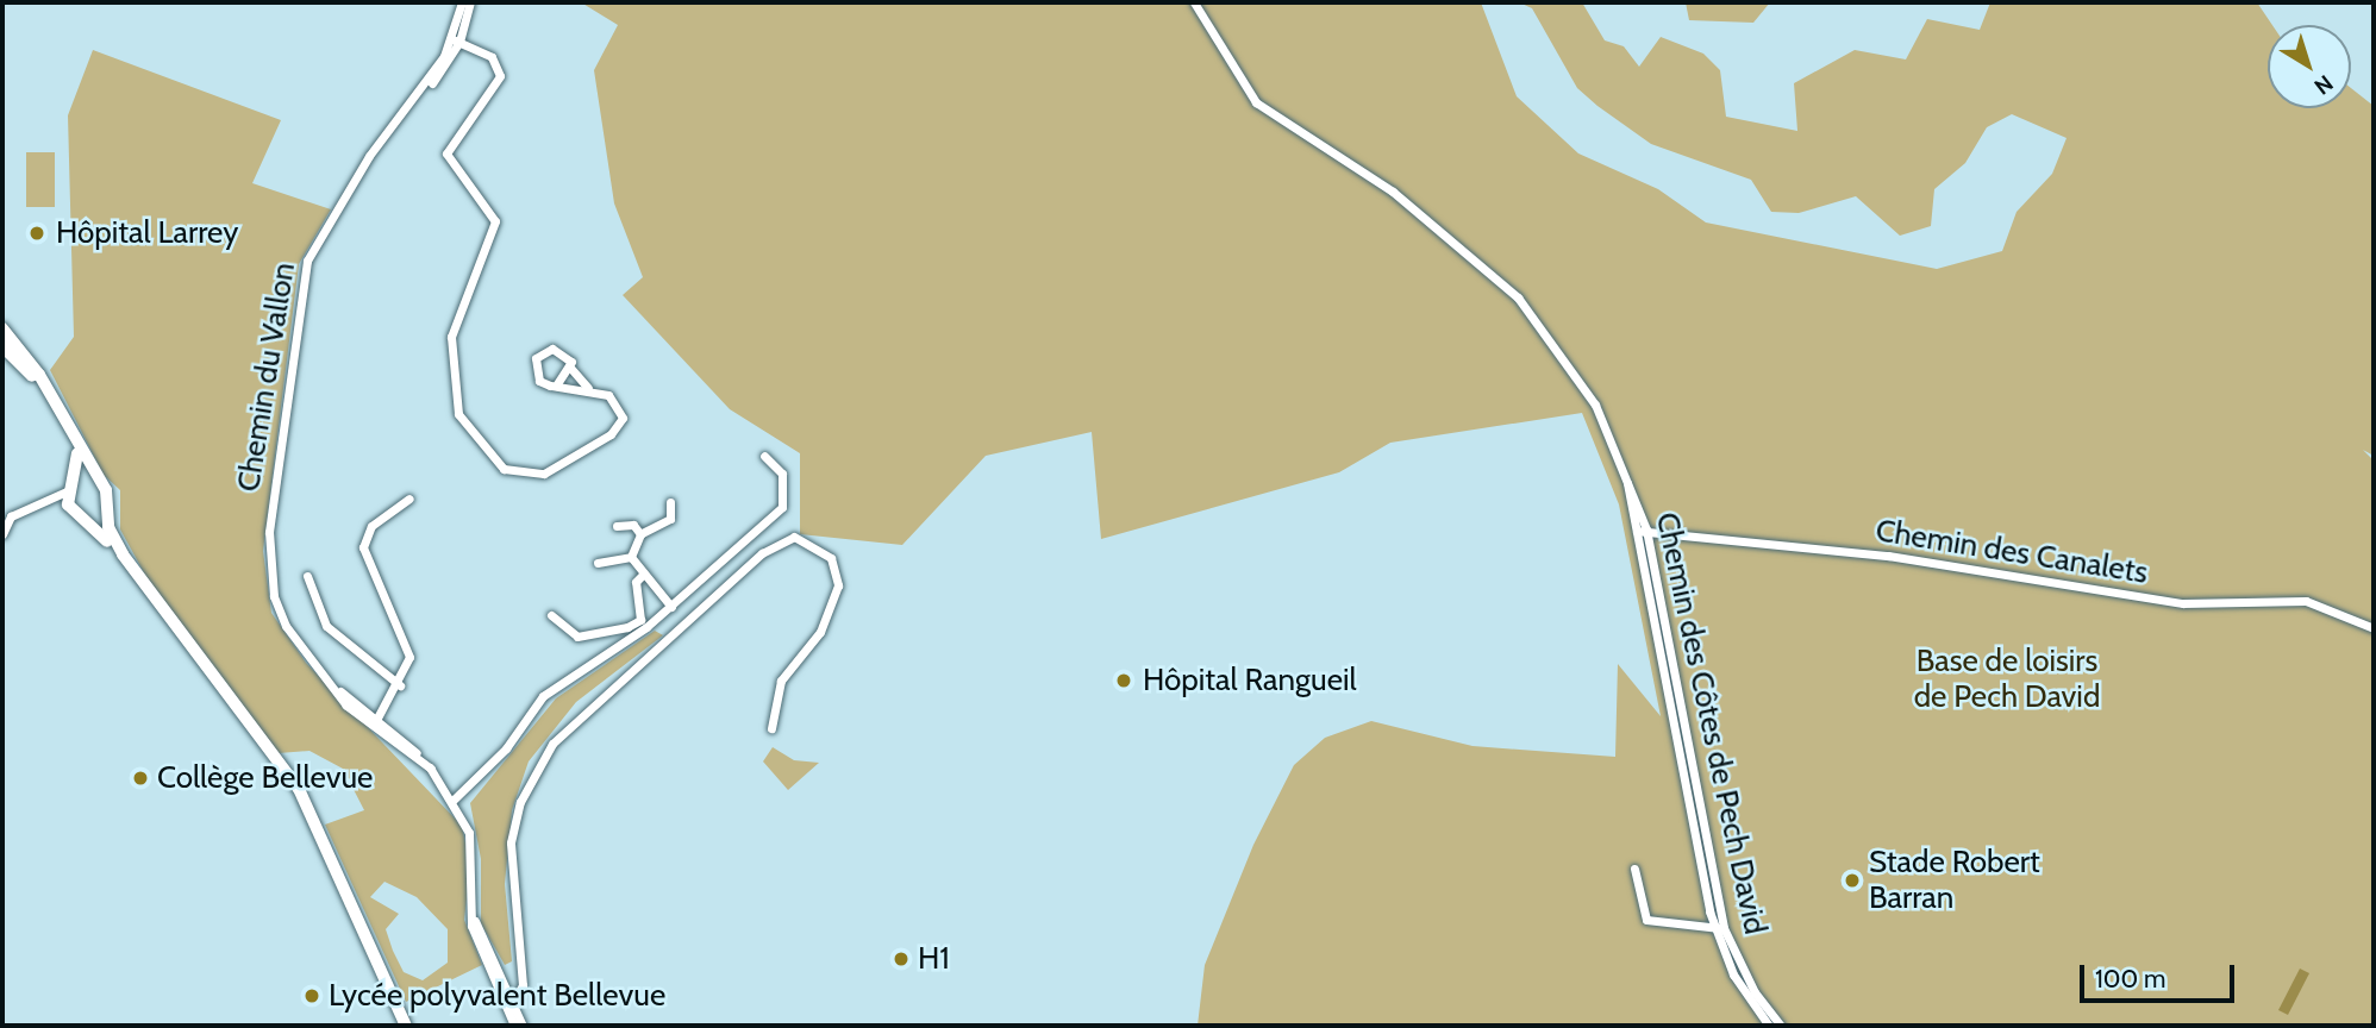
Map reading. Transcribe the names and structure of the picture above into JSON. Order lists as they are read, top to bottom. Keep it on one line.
{"streets":{"street":["Chemin du Vallon","Chemin des Canalets","Chemin des Côtes de Pech David"]},"crossings":[["Chemin des Canalets","Chemin des Côtes de Pech David"]],"parks":["Base de loisirs de Pech David"],"places":["Hôpital Larrey","Hôpital Rangueil","Collège Bellevue","Stade Robert Barran","H1","Lycée polyvalent Bellevue"],"scale_bar":"100 m","north":"bottom right"}
